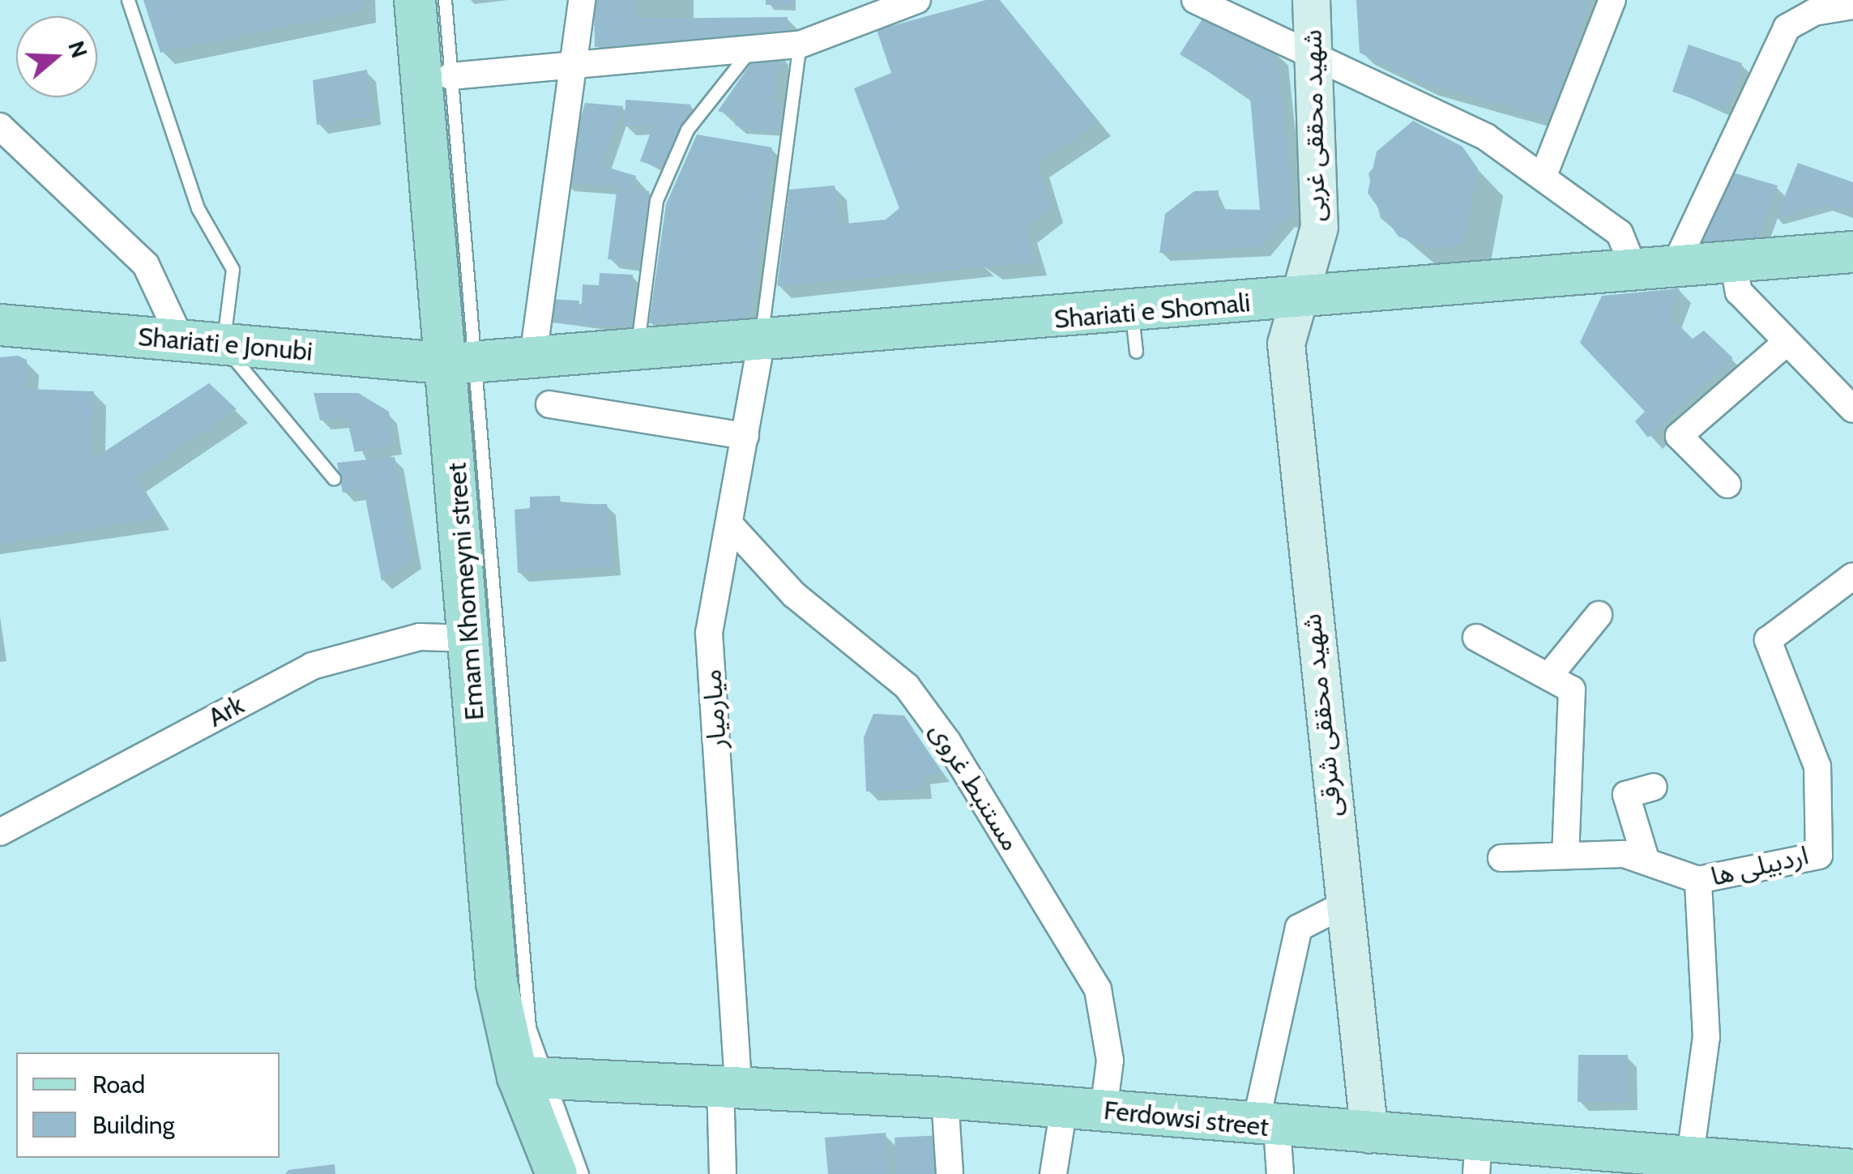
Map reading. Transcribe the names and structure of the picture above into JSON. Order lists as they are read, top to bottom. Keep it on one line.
{"streets":{"main road":["Shariati e Shomali","Shariati e Jonubi","Emam Khomeyni street","Ferdowsi street"],"street":["شهید محققی غربی","میارمیار","Ark","شهید محققی شرقی","مستنبط غروی","اردبیلی ها"]},"crossings":[["شهید محققی غربی","Shariati e Shomali"],["شهید محققی غربی","شهید محققی شرقی"],["Shariati e Shomali","Shariati e Jonubi"],["Shariati e Shomali","Emam Khomeyni street"],["Shariati e Shomali","میارمیار"],["Shariati e Shomali","شهید محققی شرقی"],["Shariati e Jonubi","Emam Khomeyni street"],["Emam Khomeyni street","Ark"],["Emam Khomeyni street","Ferdowsi street"],["میارمیار","مستنبط غروی"],["میارمیار","Ferdowsi street"],["شهید محققی شرقی","Ferdowsi street"],["مستنبط غروی","Ferdowsi street"],["اردبیلی ها","Ferdowsi street"]],"legend":["Road","Building"],"north":"right"}
